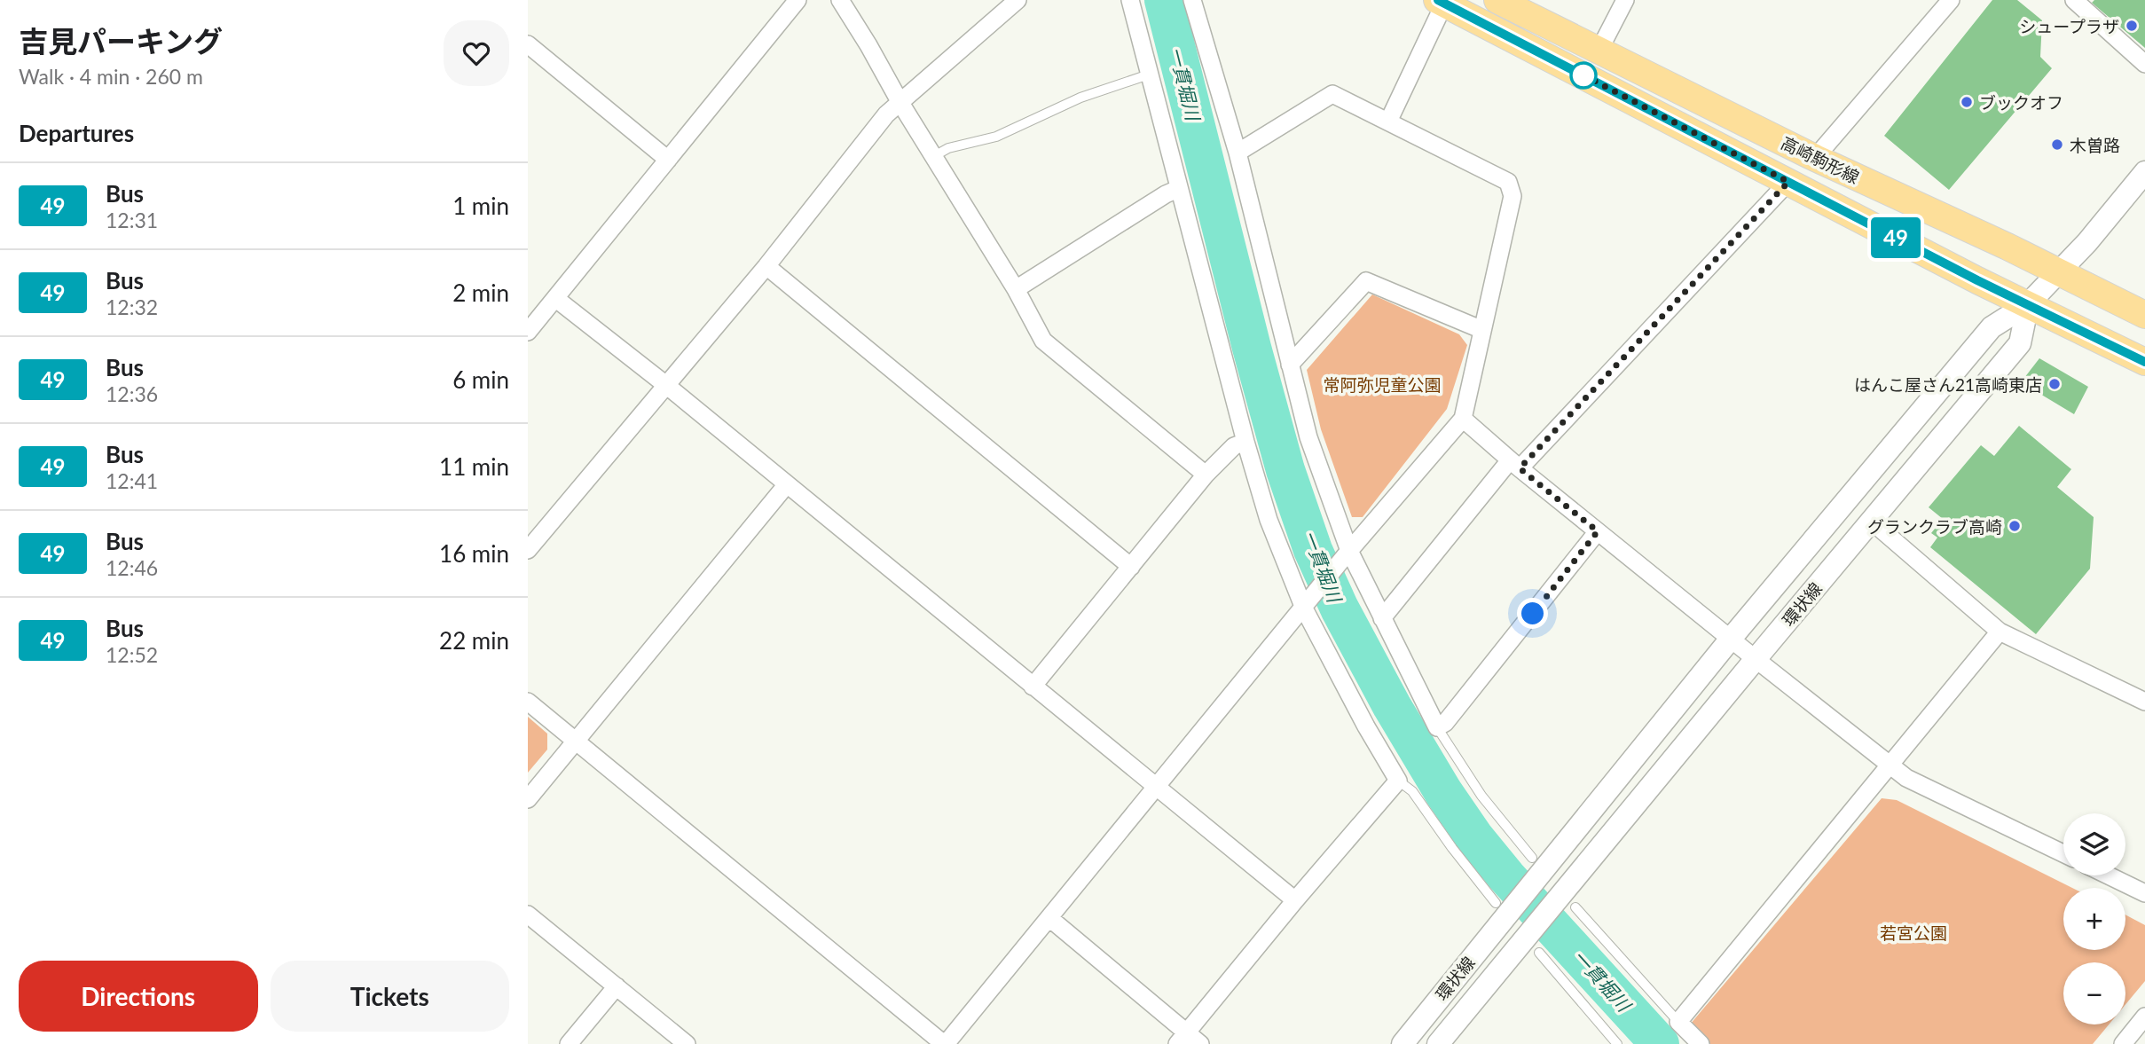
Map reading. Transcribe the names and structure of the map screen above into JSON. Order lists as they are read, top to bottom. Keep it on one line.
{"streets":{"main road":["高崎駒形線"],"street":["環状線"]},"crossings":[["高崎駒形線","環状線"]],"water":["一貫堀川"],"parks":["常阿弥児童公園","若宮公園"],"places":["シュープラザ","ブックオフ","木曽路","はんこ屋さん21高崎東店","グランクラブ高崎"],"lines":["bus line 49"],"page":{"heading":[["吉見パーキング","Walk · 4 min · 260 m"],"Departures"],"on_map":"49","list":[{"mark":"49","name":"Bus","note":"12:31","value":"1 min"},{"mark":"49","name":"Bus","note":"12:32","value":"2 min"},{"mark":"49","name":"Bus","note":"12:36","value":"6 min"},{"mark":"49","name":"Bus","note":"12:41","value":"11 min"},{"mark":"49","name":"Bus","note":"12:46","value":"16 min"},{"mark":"49","name":"Bus","note":"12:52","value":"22 min"}],"map_buttons":["+","−"],"buttons":["Directions","Tickets"]}}
